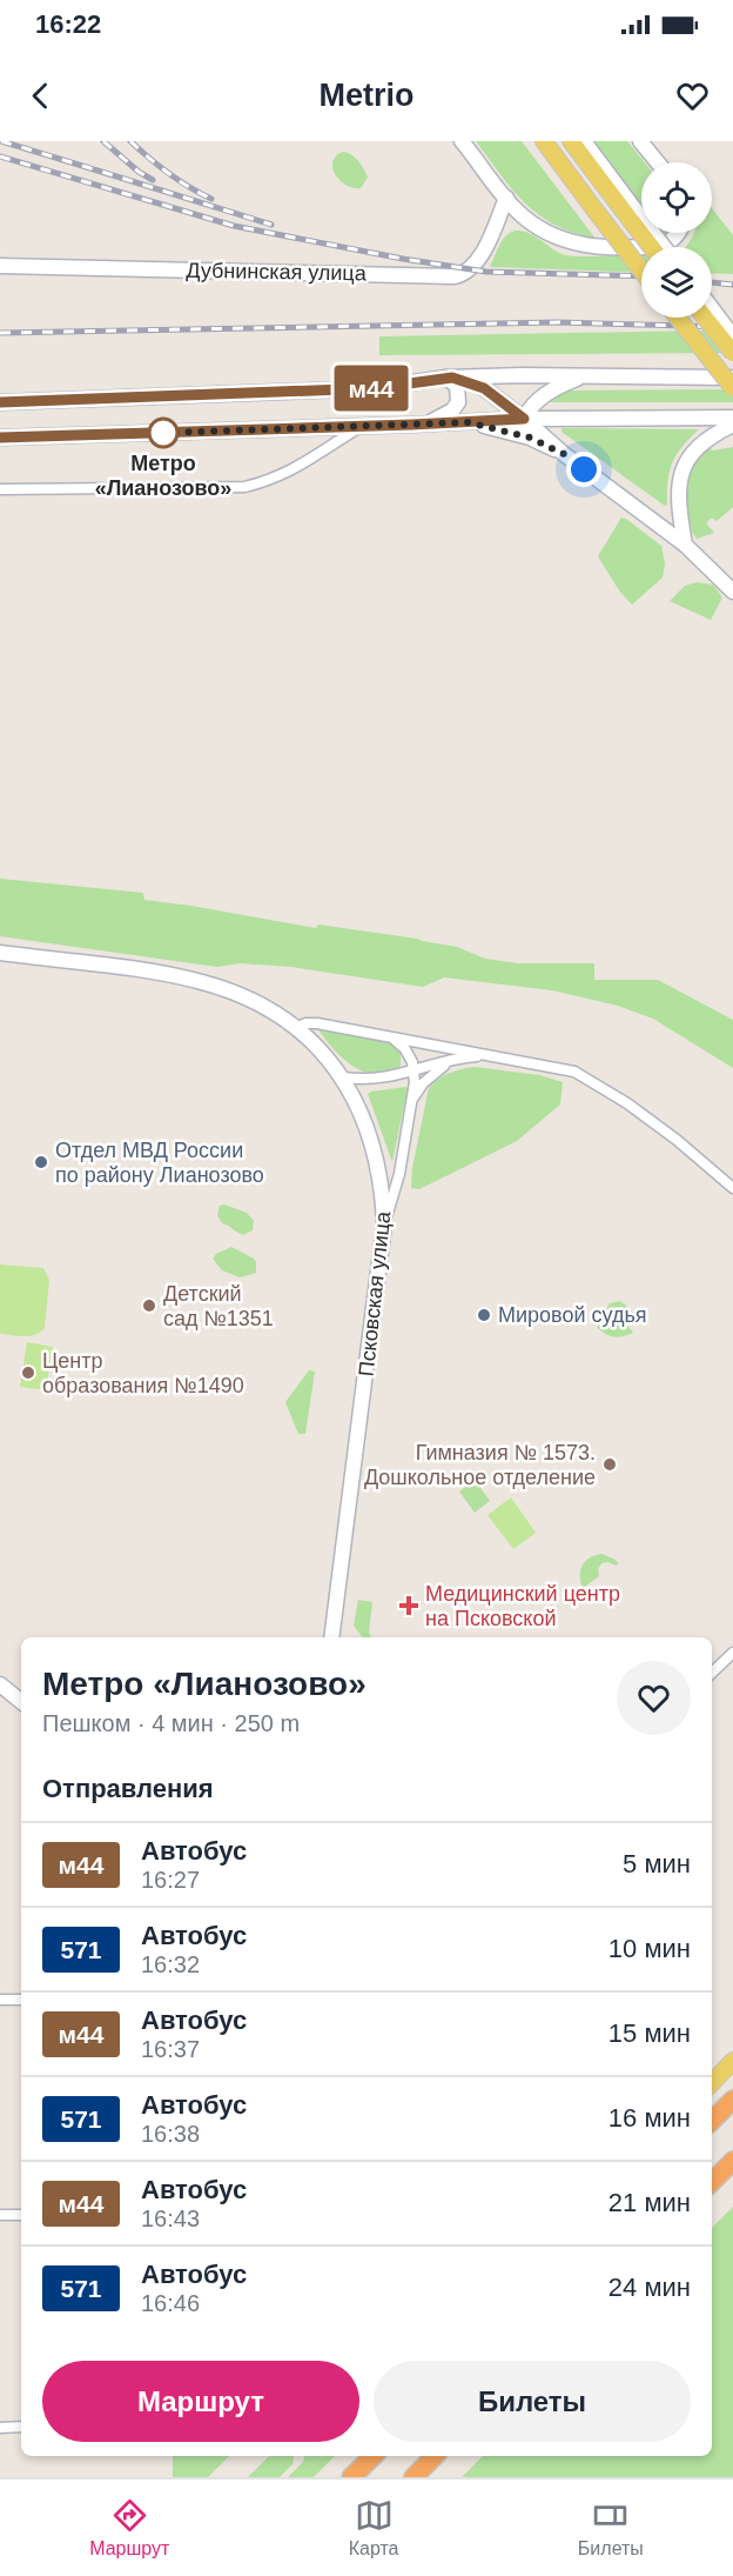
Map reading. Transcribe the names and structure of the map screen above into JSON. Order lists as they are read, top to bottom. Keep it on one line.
{"streets":{"main road":["Дубнинская улица","Псковская улица"]},"places":{"other":["Метро «Лианозово»","Отдел МВД России по району Лианозово","Детский сад №1351","Мировой судья","Центр образования №1490","Гимназия № 1573. Дошкольное отделение"],"health":["Медицинский центр на Псковской"]},"lines":["bus line м44"],"page":{"status":"16:22","header":"Metrio","on_map":"м44","heading":[["Метро «Лианозово»","Пешком · 4 мин · 250 m"],"Отправления"],"list":[{"mark":"м44","name":"Автобус","note":"16:27","value":"5 мин"},{"mark":"571","name":"Автобус","note":"16:32","value":"10 мин"},{"mark":"м44","name":"Автобус","note":"16:37","value":"15 мин"},{"mark":"571","name":"Автобус","note":"16:38","value":"16 мин"},{"mark":"м44","name":"Автобус","note":"16:43","value":"21 мин"},{"mark":"571","name":"Автобус","note":"16:46","value":"24 мин"}],"buttons":["Маршрут","Билеты"],"tabs":["Маршрут","Карта","Билеты"]}}
